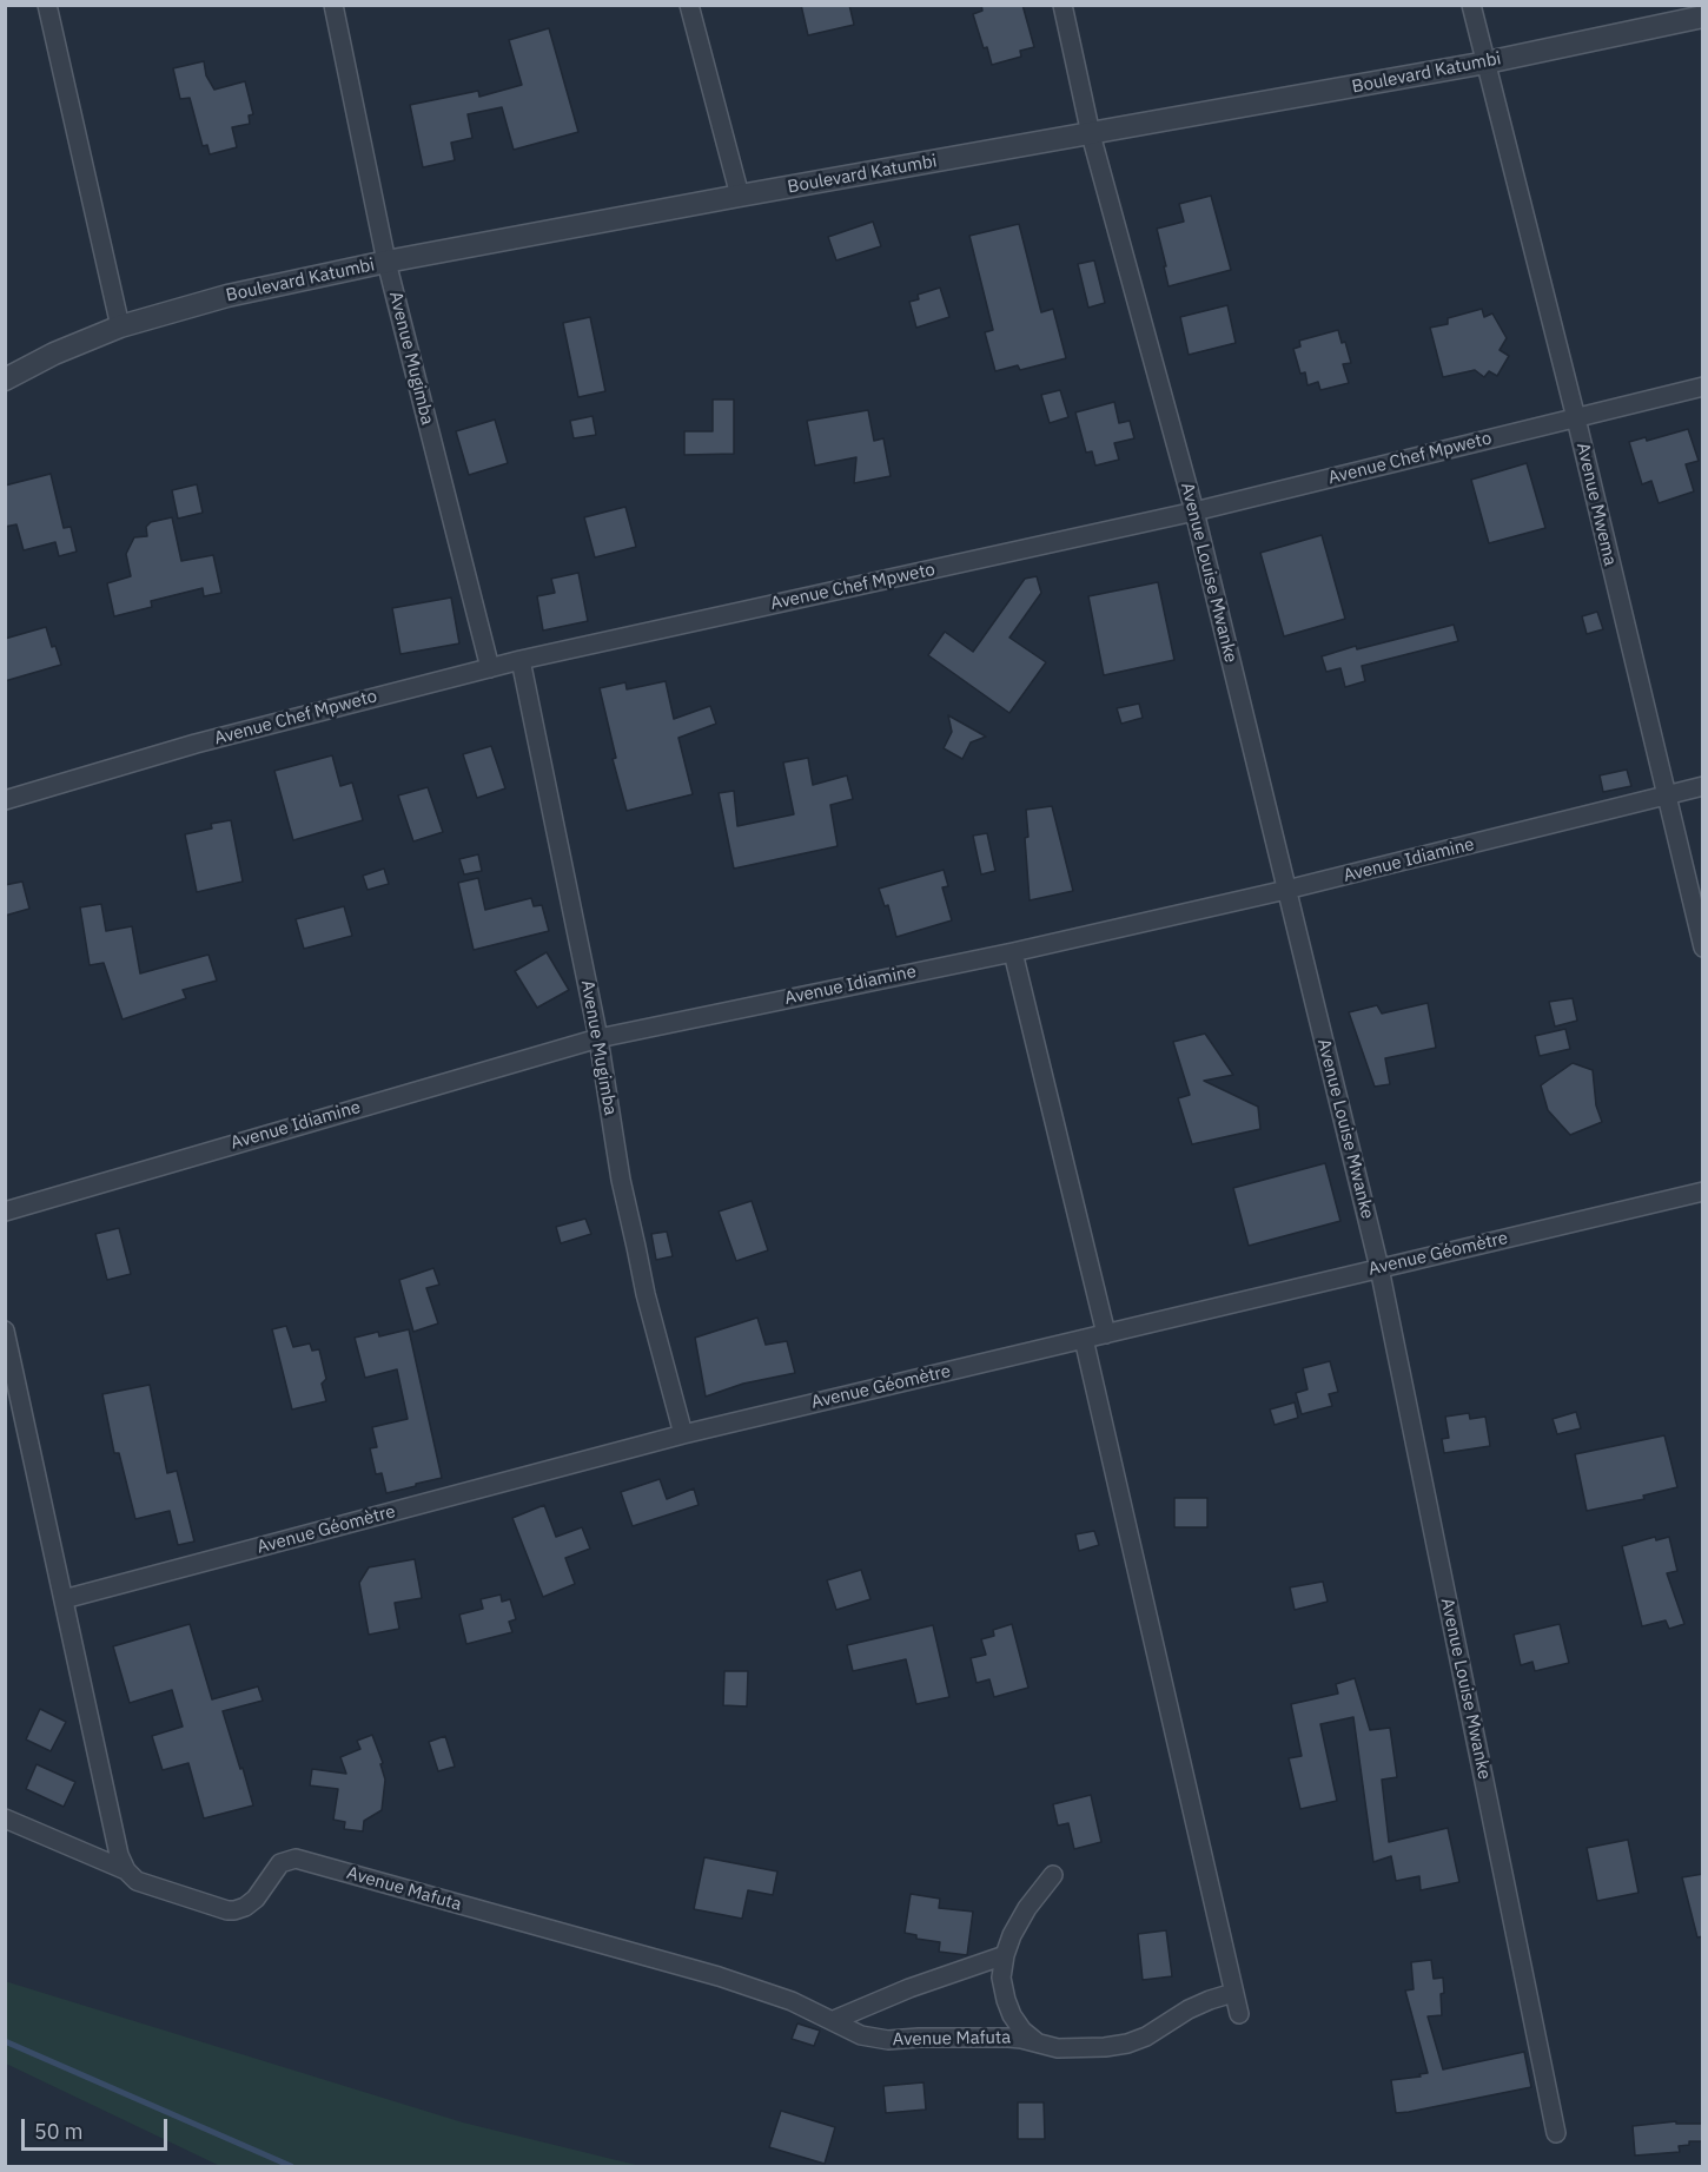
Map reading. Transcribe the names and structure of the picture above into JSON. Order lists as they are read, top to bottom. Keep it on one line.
{"streets":{"street":["Boulevard Katumbi","Avenue Mugimba","Avenue Chef Mpweto","Avenue Mwema","Avenue Louise Mwanke","Avenue Idiamine","Avenue Géomètre","Avenue Mafuta"]},"crossings":[["Boulevard Katumbi","Avenue Mugimba"],["Boulevard Katumbi","Avenue Mwema"],["Boulevard Katumbi","Avenue Louise Mwanke"],["Avenue Mugimba","Avenue Chef Mpweto"],["Avenue Mugimba","Avenue Idiamine"],["Avenue Mugimba","Avenue Géomètre"],["Avenue Chef Mpweto","Avenue Mwema"],["Avenue Chef Mpweto","Avenue Louise Mwanke"],["Avenue Mwema","Avenue Idiamine"],["Avenue Louise Mwanke","Avenue Idiamine"],["Avenue Louise Mwanke","Avenue Géomètre"]],"scale_bar":"50 m"}
